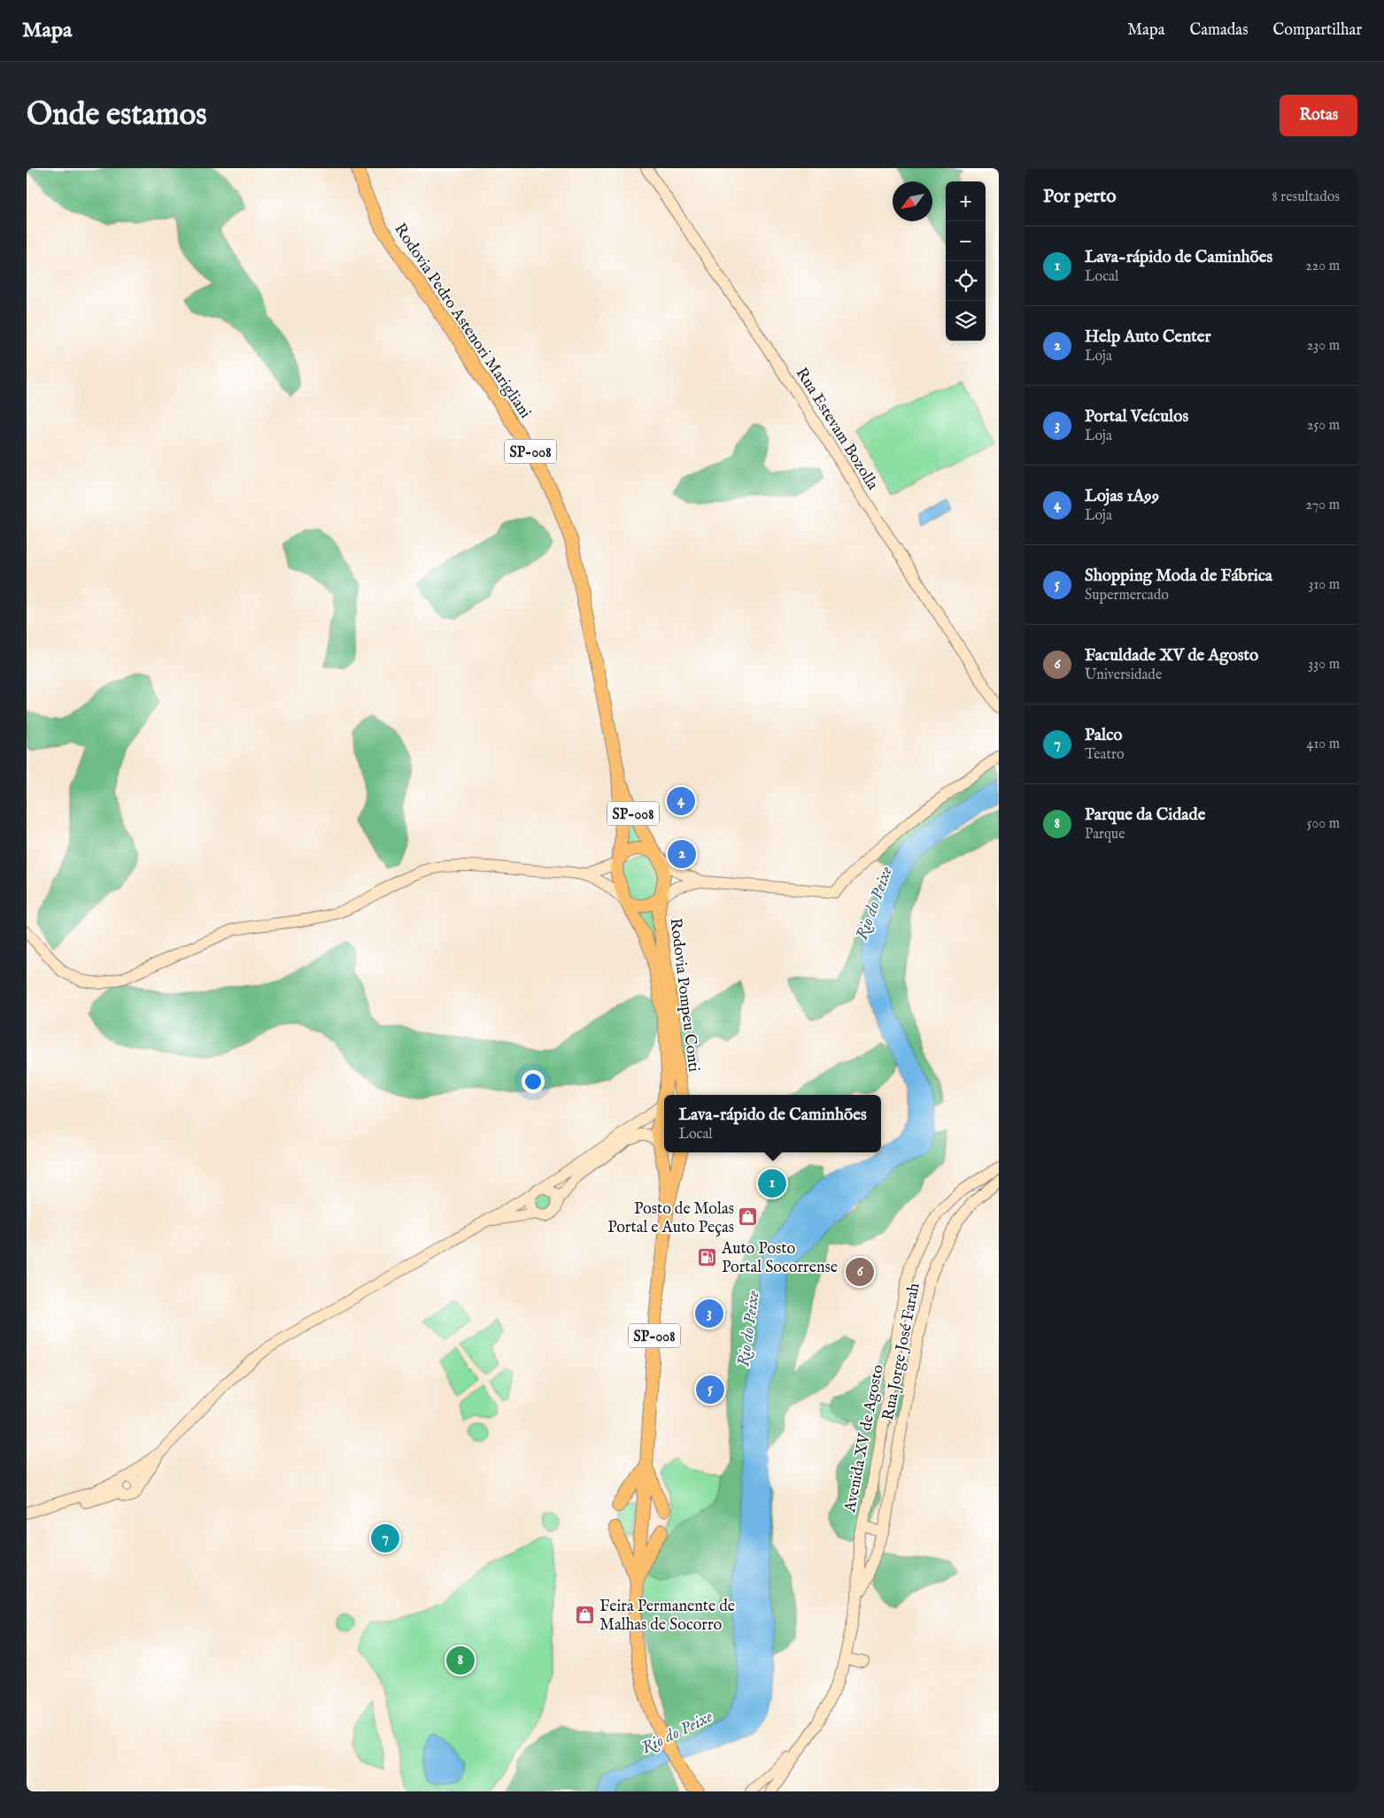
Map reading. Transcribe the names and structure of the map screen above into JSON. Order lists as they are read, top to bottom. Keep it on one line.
{"streets":{"main road":["Rodovia Pedro Astenori Marigliani","SP-008","Rodovia Pompeu Conti"],"street":["Rua Estevam Bozolla","Rua Jorge José Farah","Avenida XV de Agosto"]},"crossings":[["Rodovia Pedro Astenori Marigliani","Rodovia Pompeu Conti"],["SP-008","Rodovia Pompeu Conti"],["Rua Jorge José Farah","Avenida XV de Agosto"]],"water":["Rio do Peixe"],"places":{"shop":["Posto de Molas Portal e Auto Peças","Feira Permanente de Malhas de Socorro"],"fuel station":["Auto Posto Portal Socorrense"]},"north":"bottom left","page":{"header":"Mapa","nav":["Mapa","Camadas","Compartilhar"],"buttons":"Rotas","title":"Onde estamos","heading":["Por perto","8 resultados"],"map_buttons":["+","−"],"list":[{"mark":"1","name":"Lava-rápido de Caminhões","note":"Local","value":"220 m"},{"mark":"2","name":"Help Auto Center","note":"Loja","value":"230 m"},{"mark":"3","name":"Portal Veículos","note":"Loja","value":"250 m"},{"mark":"4","name":"Lojas 1A99","note":"Loja","value":"270 m"},{"mark":"5","name":"Shopping Moda de Fábrica","note":"Supermercado","value":"310 m"},{"mark":"6","name":"Faculdade XV de Agosto","note":"Universidade","value":"330 m"},{"mark":"7","name":"Palco","note":"Teatro","value":"410 m"},{"mark":"8","name":"Parque da Cidade","note":"Parque","value":"500 m"}],"pins":["4","2","1","6","3","5","7","8"],"popup":["Lava-rápido de Caminhões","Local"]}}
